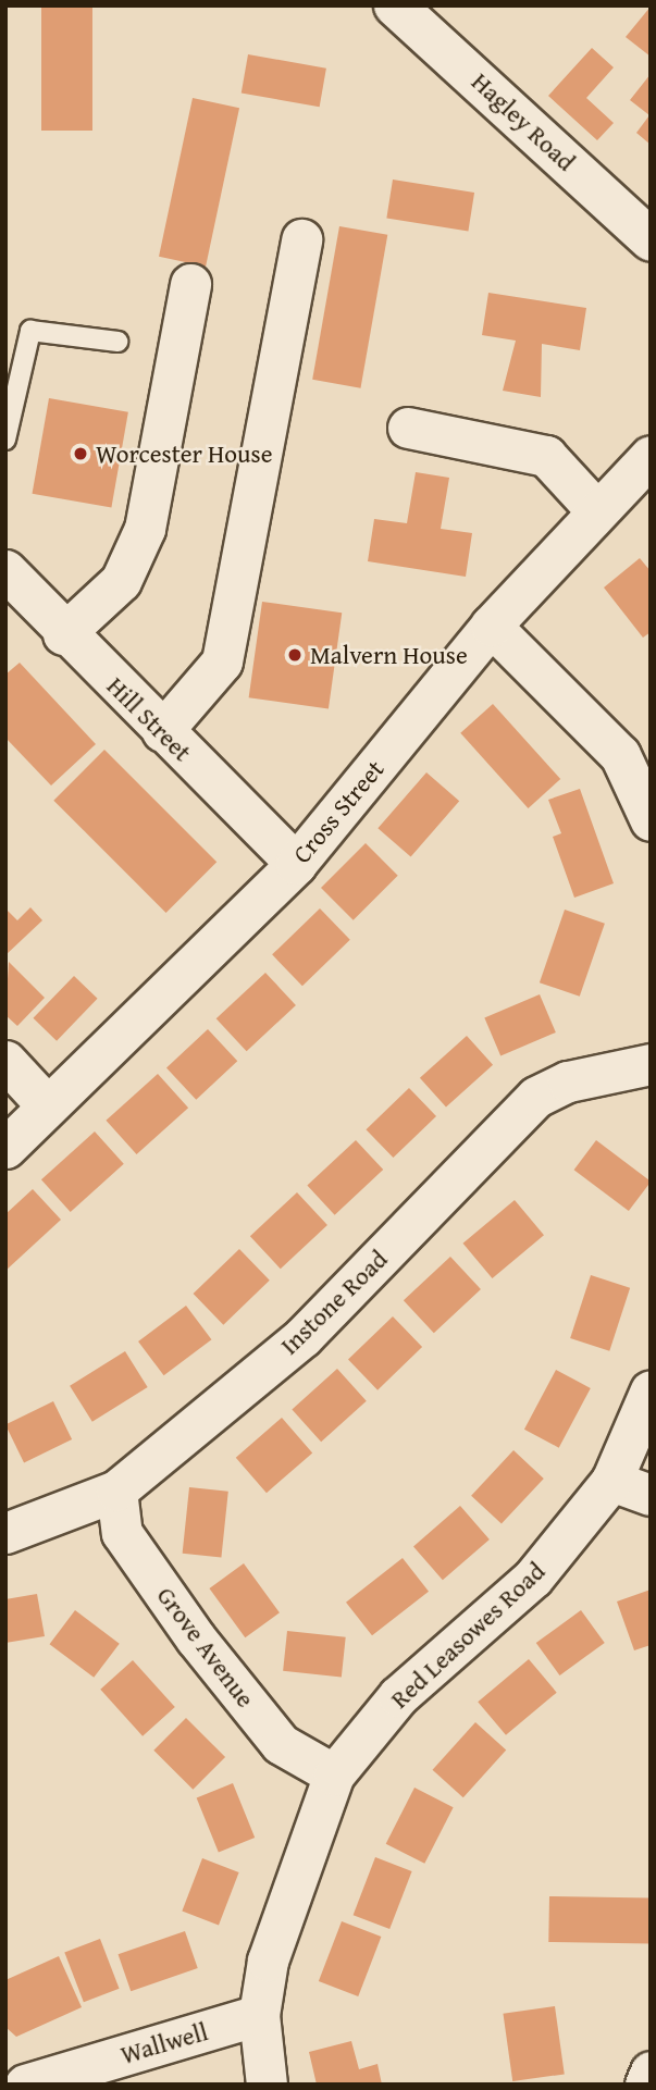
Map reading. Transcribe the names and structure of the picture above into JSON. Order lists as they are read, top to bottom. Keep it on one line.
{"streets":{"main road":["Hagley Road"],"street":["Hill Street","Cross Street","Instone Road","Red Leasowes Road","Grove Avenue","Wallwell"]},"crossings":[["Hill Street","Cross Street"],["Instone Road","Grove Avenue"],["Red Leasowes Road","Grove Avenue"],["Red Leasowes Road","Wallwell"]],"places":["Worcester House","Malvern House"]}
